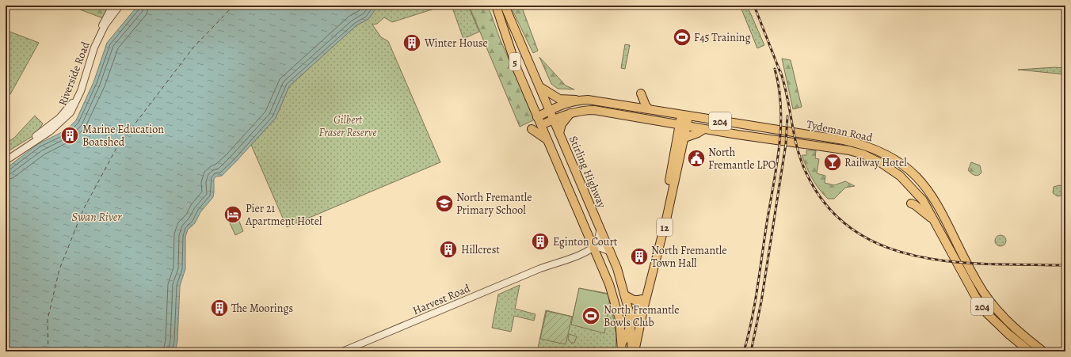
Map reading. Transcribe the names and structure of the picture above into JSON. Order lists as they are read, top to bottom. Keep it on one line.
{"streets":{"main road":["5","204","Tydeman Road","Stirling Highway","12"],"street":["Riverside Road","Harvest Road"]},"crossings":[["5","Tydeman Road"],["5","12"],["5","Harvest Road"],["Tydeman Road","Stirling Highway"],["Tydeman Road","12"],["Stirling Highway","12"],["Stirling Highway","Harvest Road"]],"water":["Swan River"],"parks":["Gilbert Fraser Reserve"],"places":{"sports":["F45 Training","North Fremantle Bowls Club"],"building":["Winter House","Marine Education Boatshed","Eginton Court","Hillcrest","North Fremantle Town Hall","The Moorings"],"public building":["North Fremantle LPO"],"bar":["Railway Hotel"],"school or university":["North Fremantle Primary School"],"hotel":["Pier 21 Apartment Hotel"]}}
